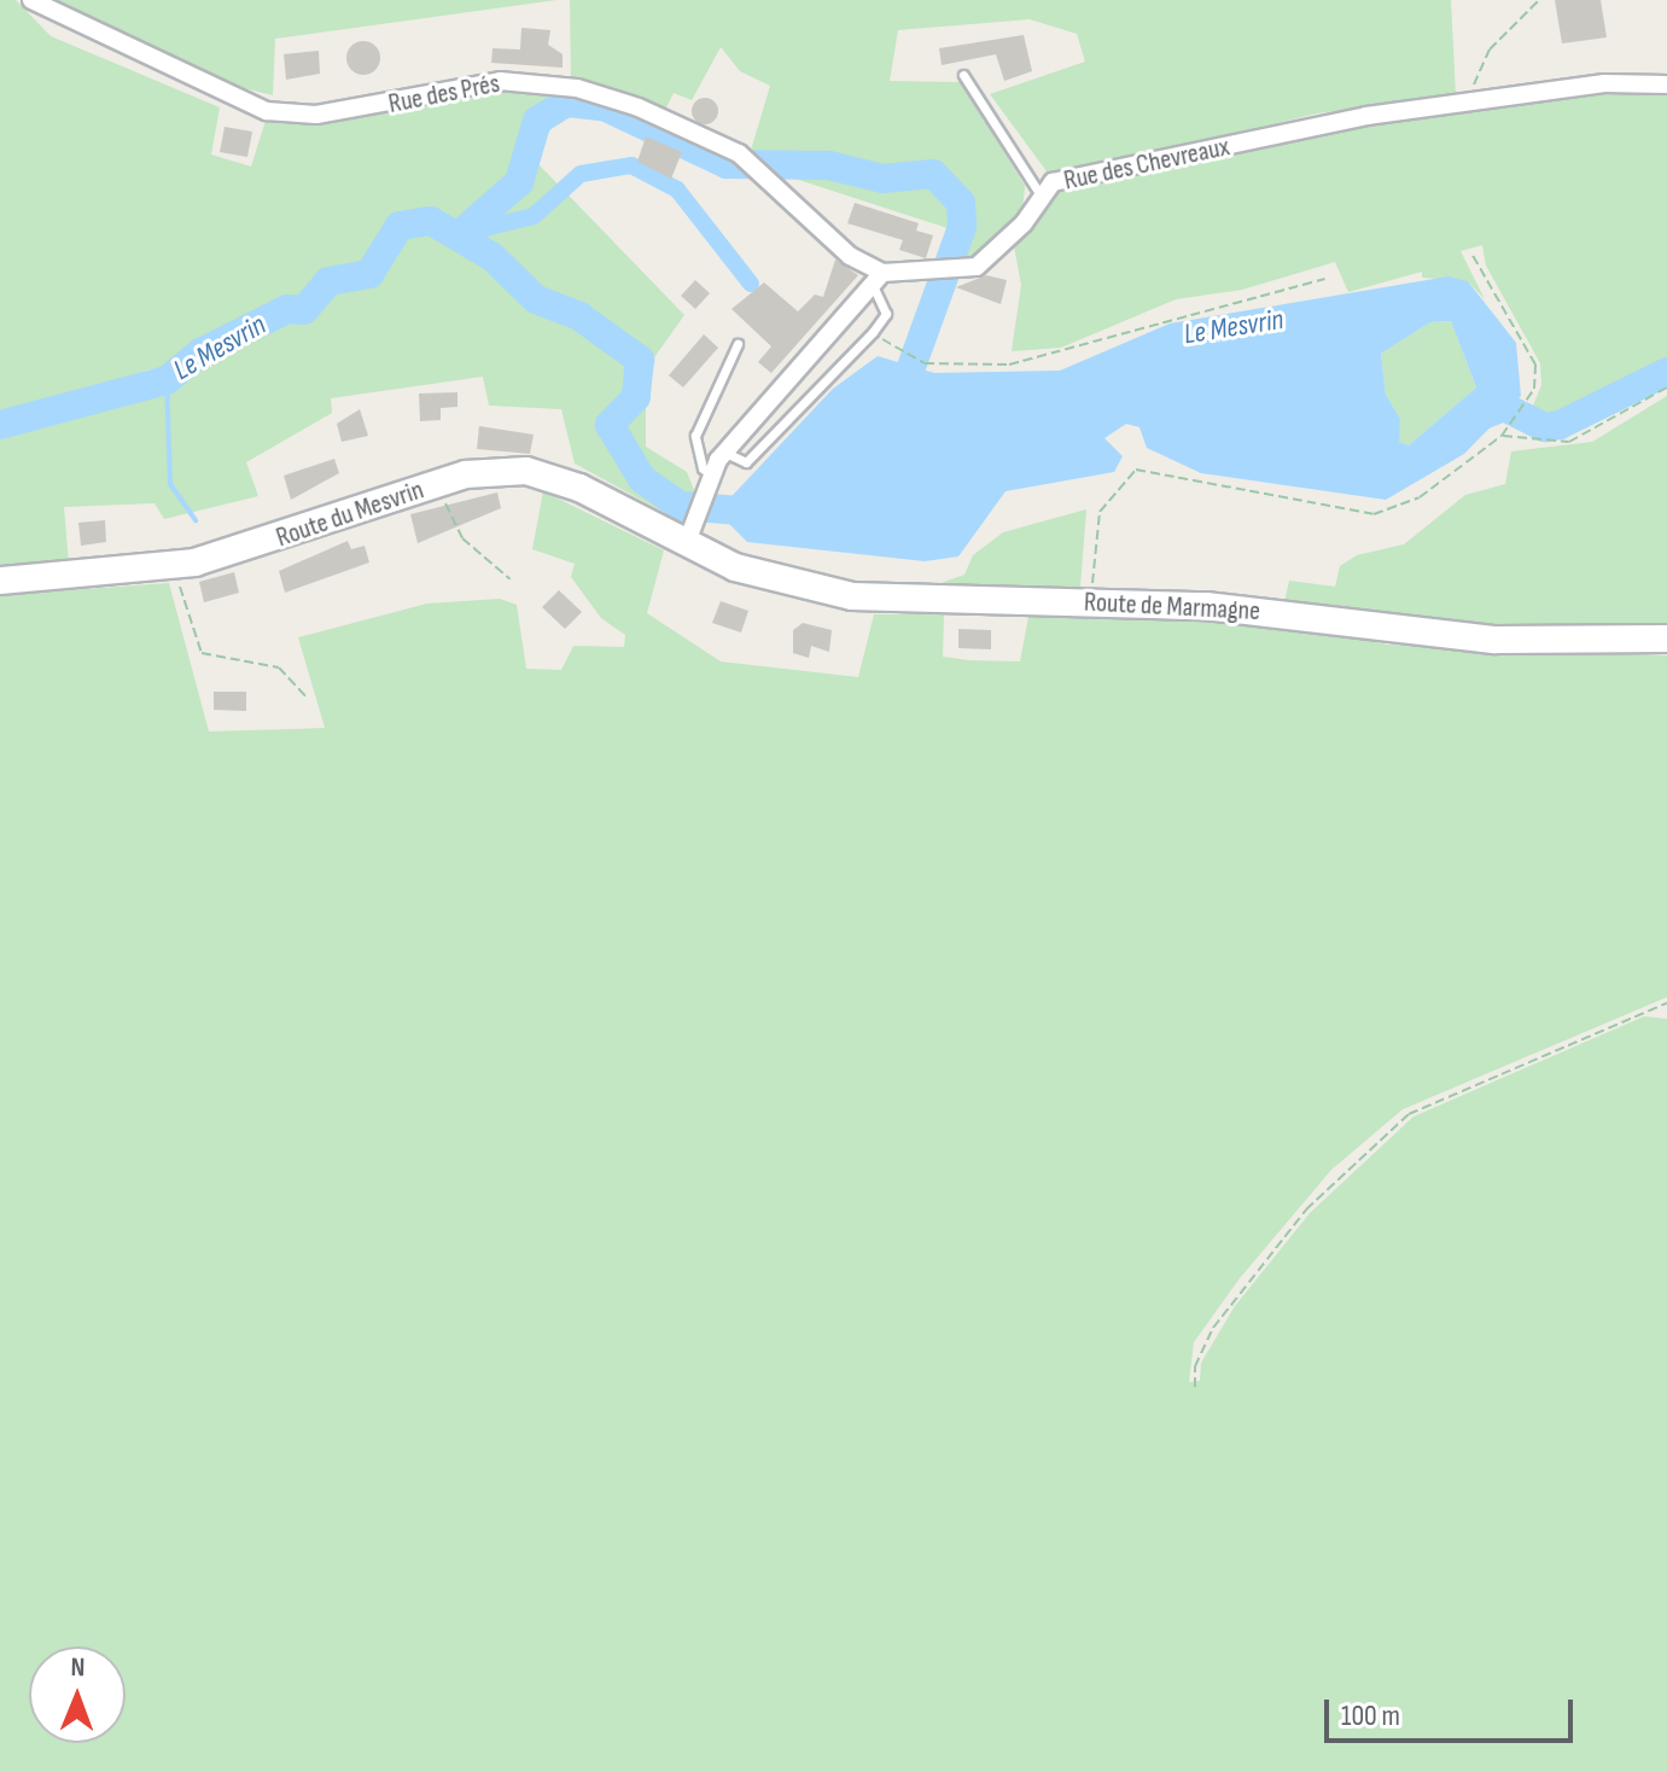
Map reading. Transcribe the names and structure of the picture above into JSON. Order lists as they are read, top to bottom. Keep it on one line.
{"streets":{"main road":["Route du Mesvrin","Route de Marmagne"],"street":["Rue des Prés","Rue des Chevreaux"]},"crossings":[["Rue des Prés","Rue des Chevreaux"],["Route du Mesvrin","Route de Marmagne"]],"water":["Le Mesvrin"],"scale_bar":"100 m","north":"top"}
